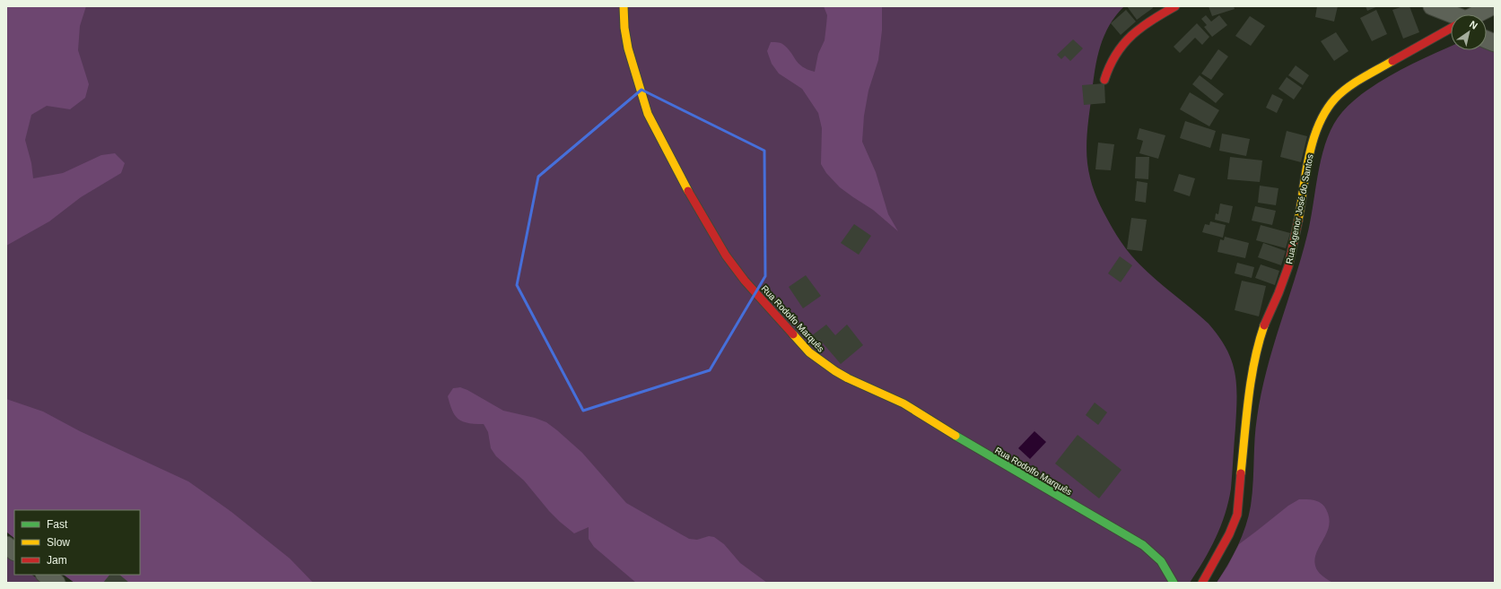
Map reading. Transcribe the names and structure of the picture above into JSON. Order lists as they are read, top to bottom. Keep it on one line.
{"streets":{"street":["Rua Agenor José do Santos","Rua Rodolfo Marquês"]},"legend":["Fast","Slow","Jam"],"north":"top right"}
